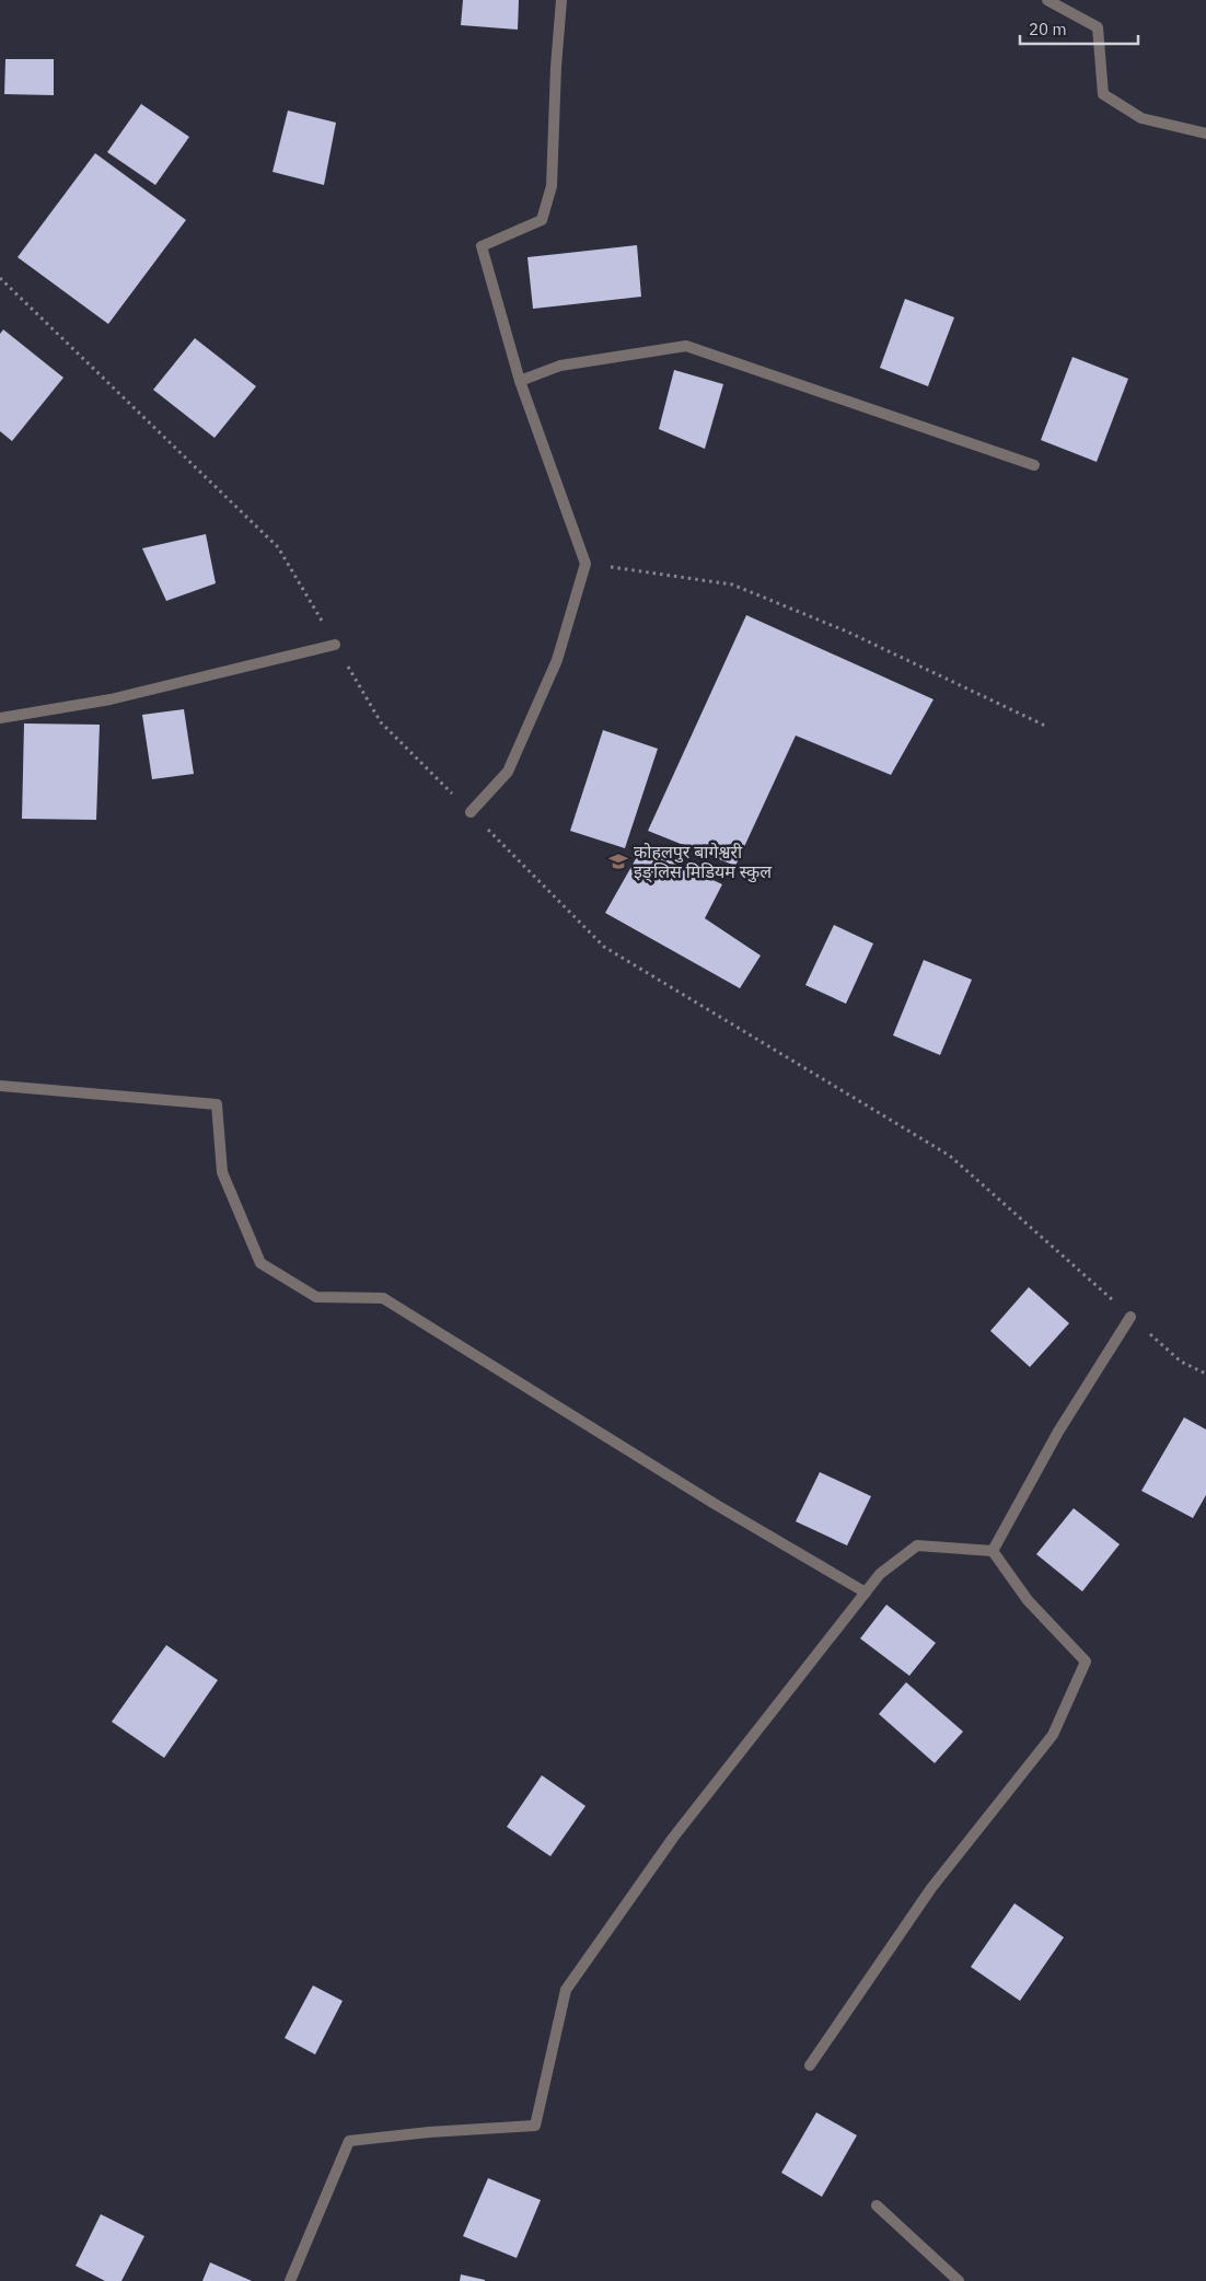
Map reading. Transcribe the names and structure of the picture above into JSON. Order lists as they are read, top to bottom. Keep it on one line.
{"places":{"school or university":["कोहलपुर बागेश्वरी इङ्लिस मिडियम स्कुल"]},"scale_bar":"20 m"}
